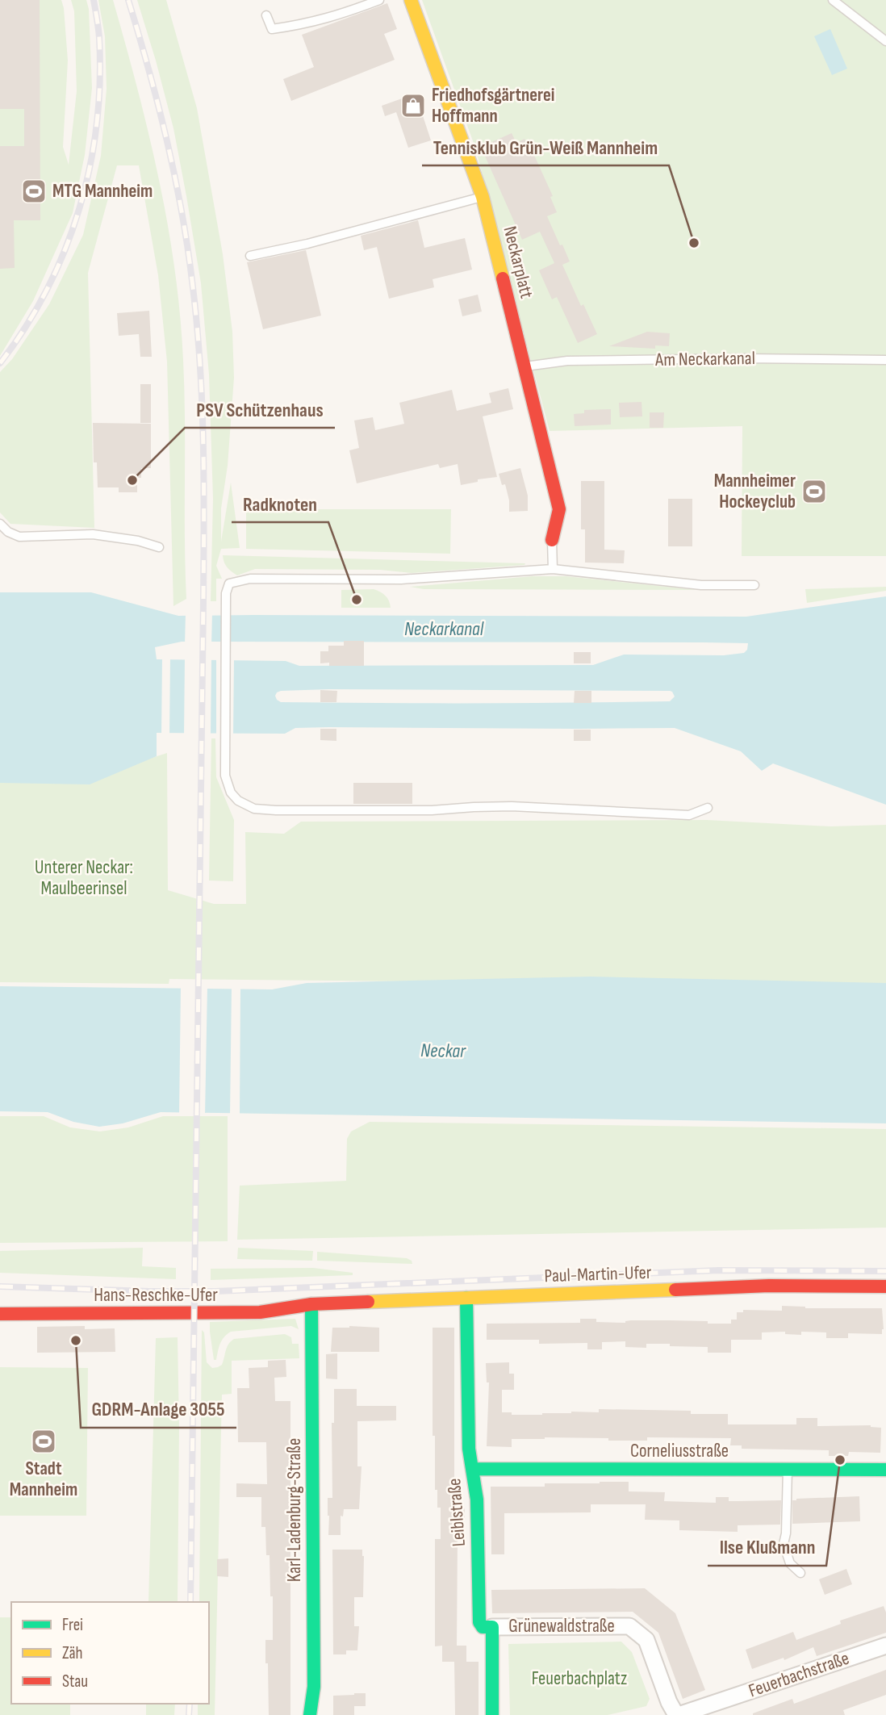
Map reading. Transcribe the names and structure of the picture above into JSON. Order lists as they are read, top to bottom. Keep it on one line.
{"streets":{"street":["Neckarplatt","Paul-Martin-Ufer","Hans-Reschke-Ufer","Corneliusstraße","Karl-Ladenburg-Straße","Leiblstraße","Grünewaldstraße","Feuerbachstraße"],"lane":["Am Neckarkanal"]},"crossings":[["Neckarplatt","Am Neckarkanal"],["Paul-Martin-Ufer","Hans-Reschke-Ufer"],["Paul-Martin-Ufer","Karl-Ladenburg-Straße"],["Paul-Martin-Ufer","Leiblstraße"],["Hans-Reschke-Ufer","Karl-Ladenburg-Straße"],["Corneliusstraße","Leiblstraße"],["Leiblstraße","Grünewaldstraße"],["Grünewaldstraße","Feuerbachstraße"]],"water":["Neckarkanal","Neckar"],"parks":["Unterer Neckar: Maulbeerinsel","Feuerbachplatz"],"places":{"shop":["Friedhofsgärtnerei Hoffmann"],"sports":["MTG Mannheim","Mannheimer Hockeyclub","Stadt Mannheim"],"other":["Tennisklub Grün-Weiß Mannheim","PSV Schützenhaus","Radknoten","GDRM-Anlage 3055","Ilse Klußmann"]},"legend":["Frei","Zäh","Stau"]}
